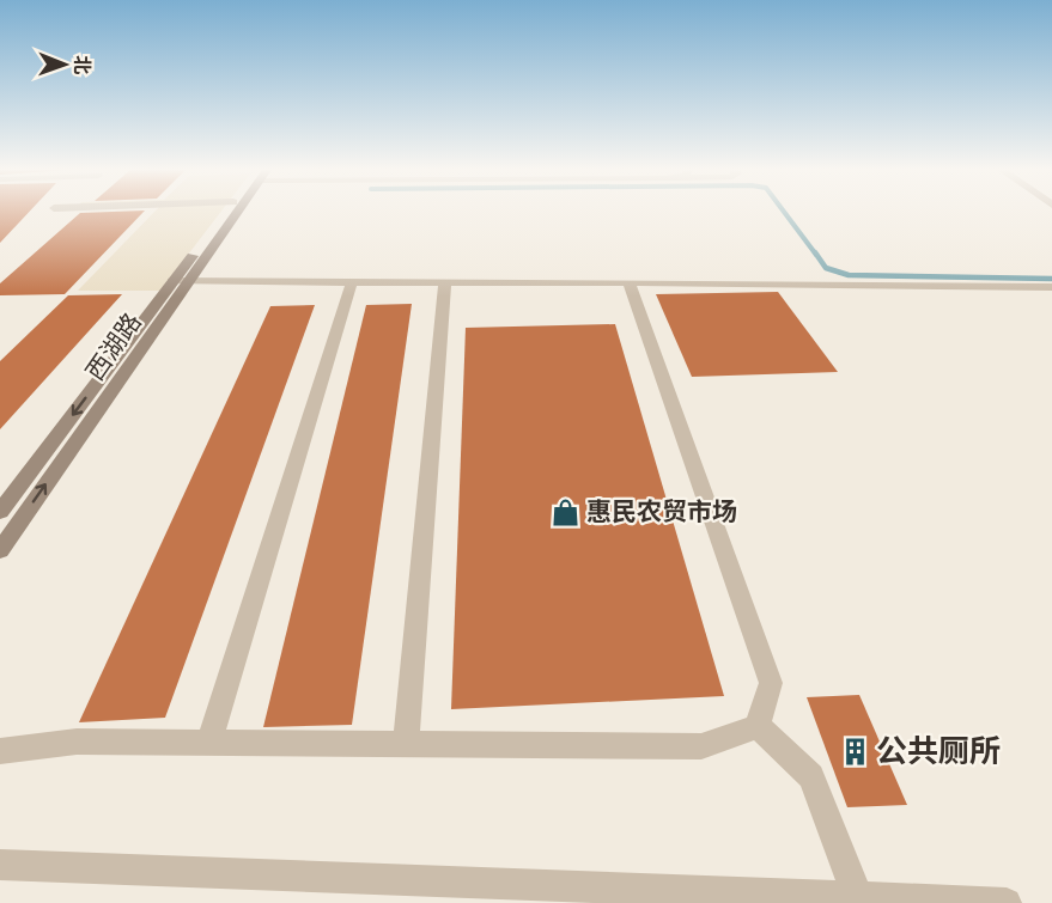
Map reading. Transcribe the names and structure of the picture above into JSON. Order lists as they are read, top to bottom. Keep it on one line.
{"streets":{"main road":["西湖路"]},"places":{"shop":["惠民农贸市场"],"building":["公共厕所"]},"north":"right"}
